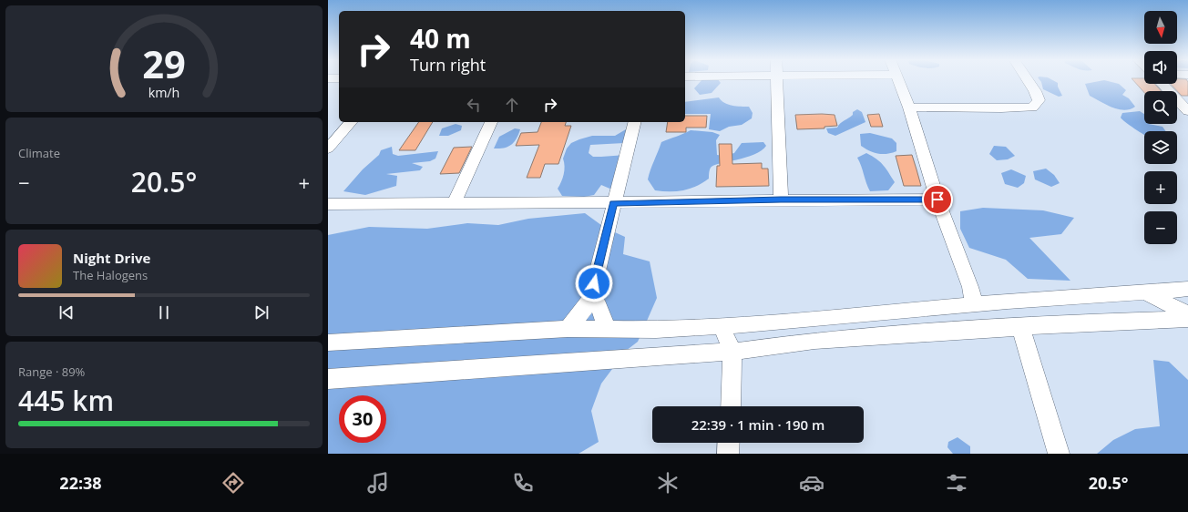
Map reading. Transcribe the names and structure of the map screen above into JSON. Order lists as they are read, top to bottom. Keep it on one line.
{"north":"bottom","page":{"map_buttons":["+","−"],"turn":["40 m","Turn right"],"tile":["Climate",["Range · 89%","445 km"]],"heat":["−","20.5°","+"],"song":["Night Drive","The Halogens"],"limit":"30","trip":"22:39 · 1 min · 190 m","tabs":["22:38","20.5°"],"gauge":["29","km/h"]}}
